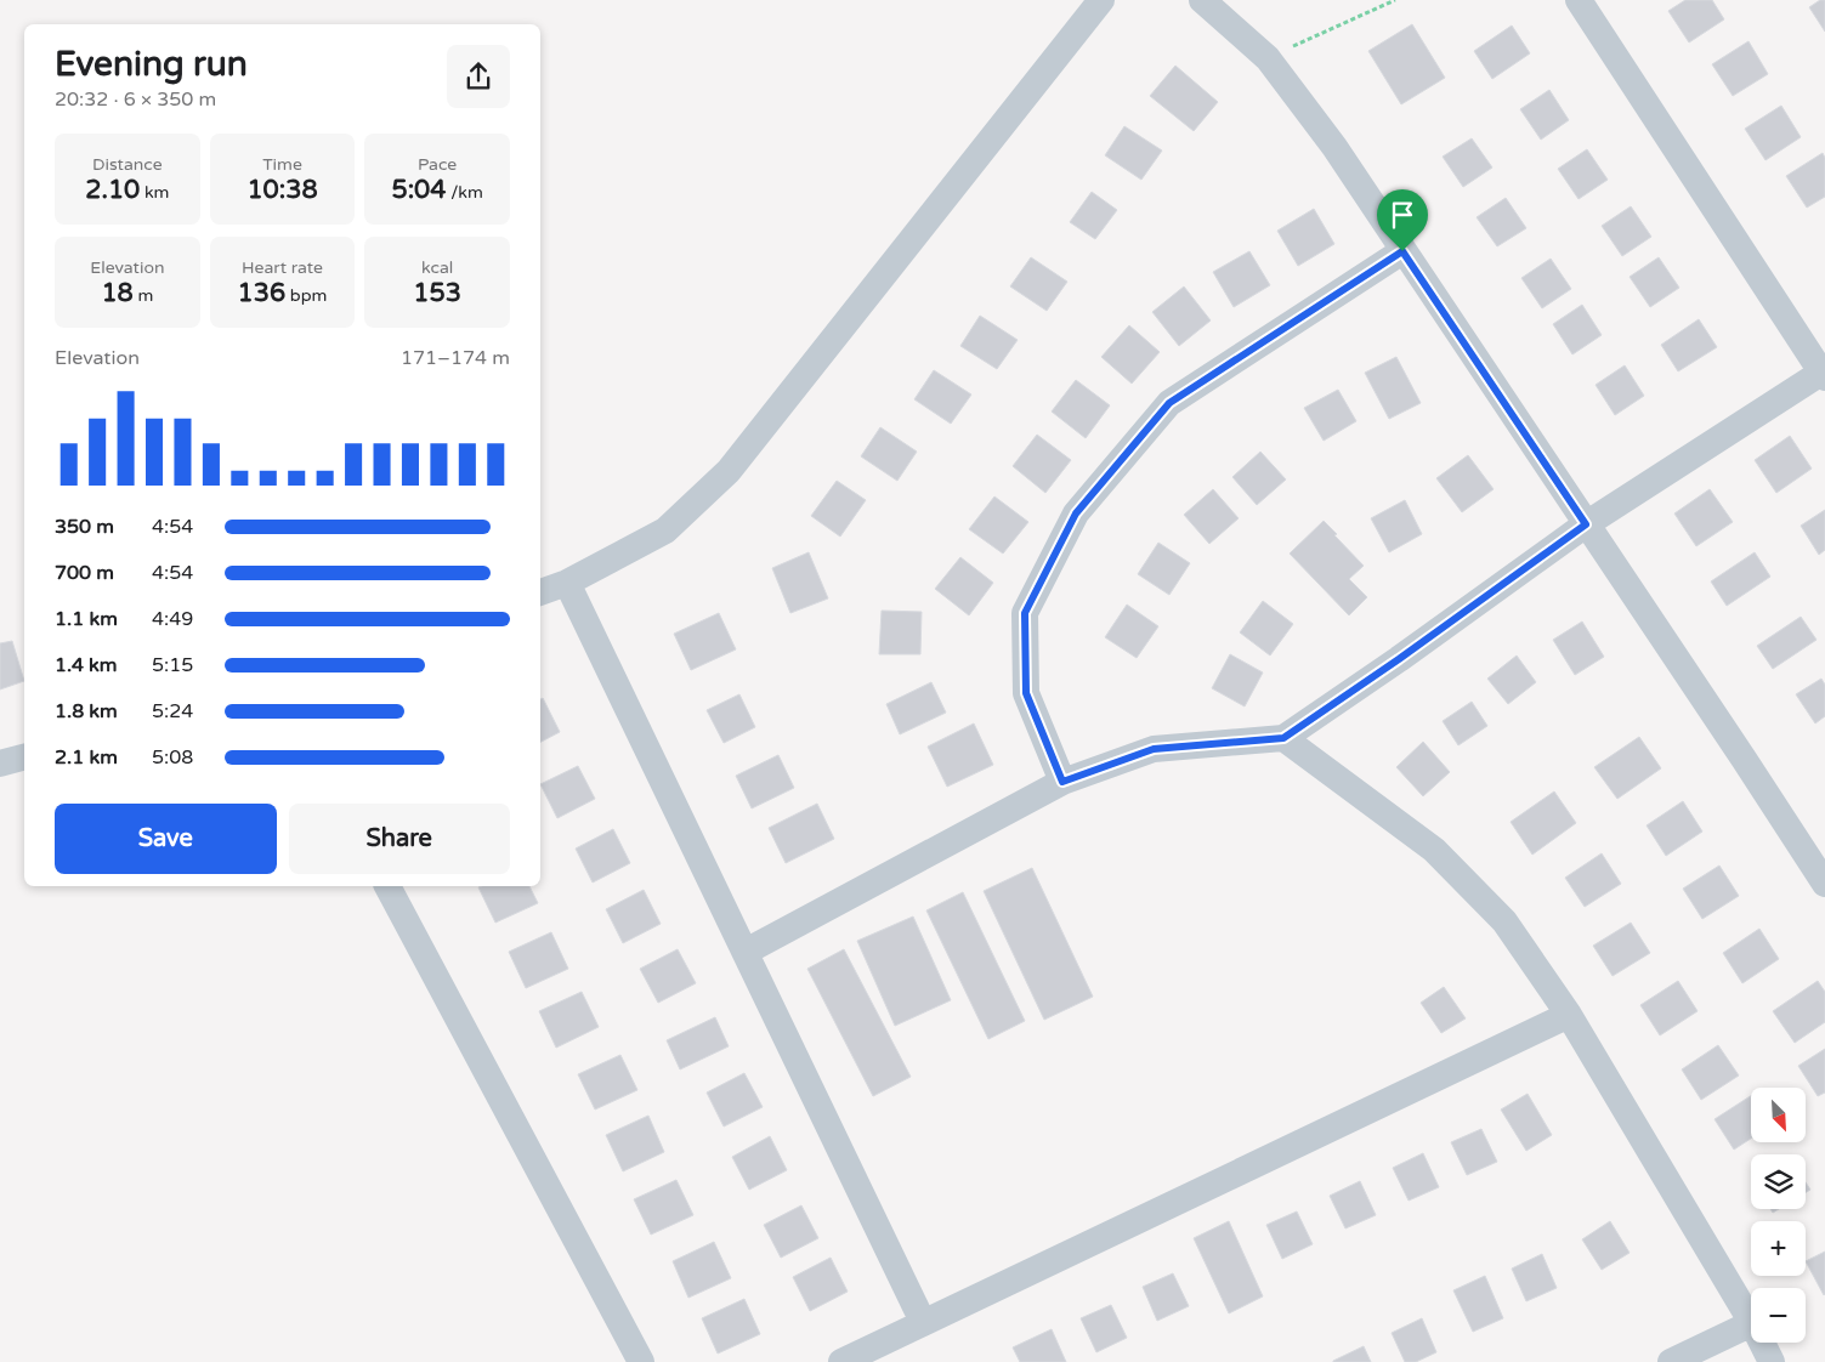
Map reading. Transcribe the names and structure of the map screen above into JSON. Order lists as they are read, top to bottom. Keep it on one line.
{"north":"bottom right","page":{"heading":["Evening run","20:32 · 6 × 350 m"],"stats":[["Distance","2.10 km"],["Time","10:38"],["Pace","5:04 /km"],["Elevation","18 m"],["Heart rate","136 bpm"],["kcal","153"]],"chart":["Elevation","171–174 m"],"list":[{"name":"350 m","note":"4:54"},{"name":"700 m","note":"4:54"},{"name":"1.1 km","note":"4:49"},{"name":"1.4 km","note":"5:15"},{"name":"1.8 km","note":"5:24"},{"name":"2.1 km","note":"5:08"}],"buttons":["Save","Share"],"map_buttons":["+","−"]}}
